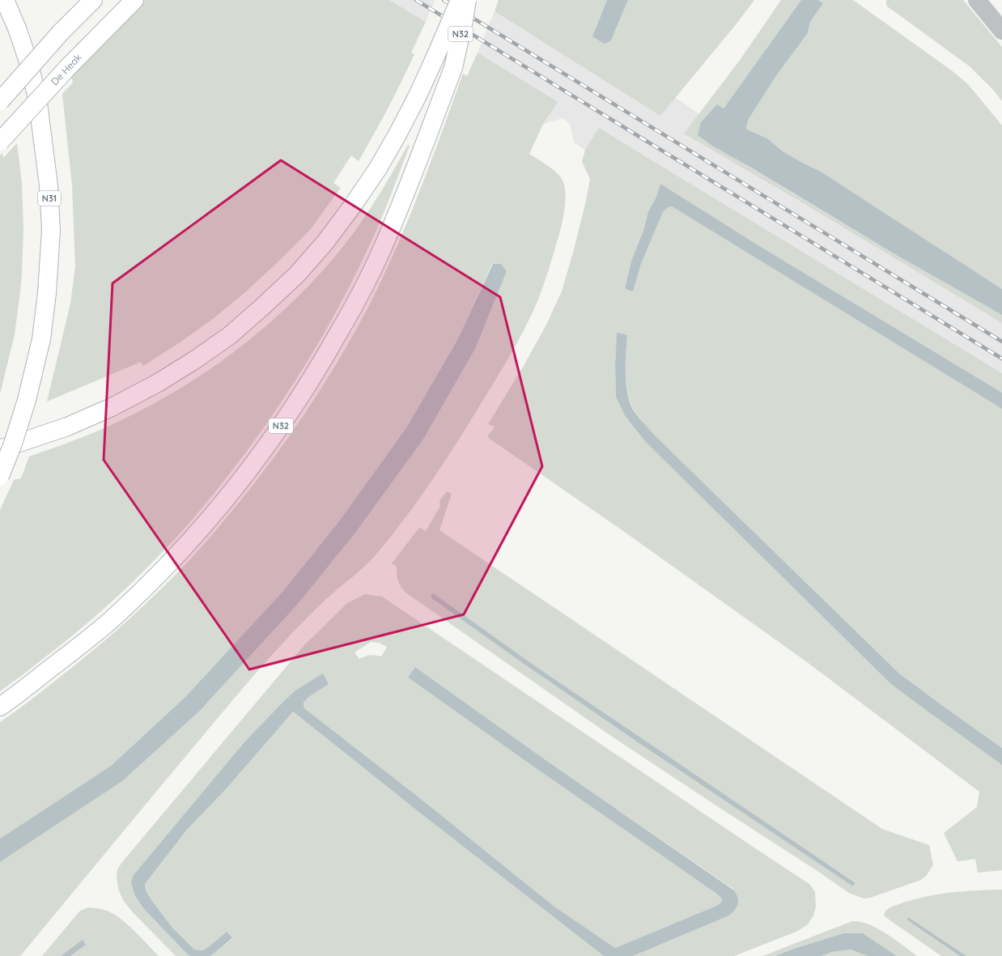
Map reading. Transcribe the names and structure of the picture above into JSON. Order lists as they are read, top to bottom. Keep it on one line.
{"streets":{"highway":["N32","De Heak","N31"]}}
